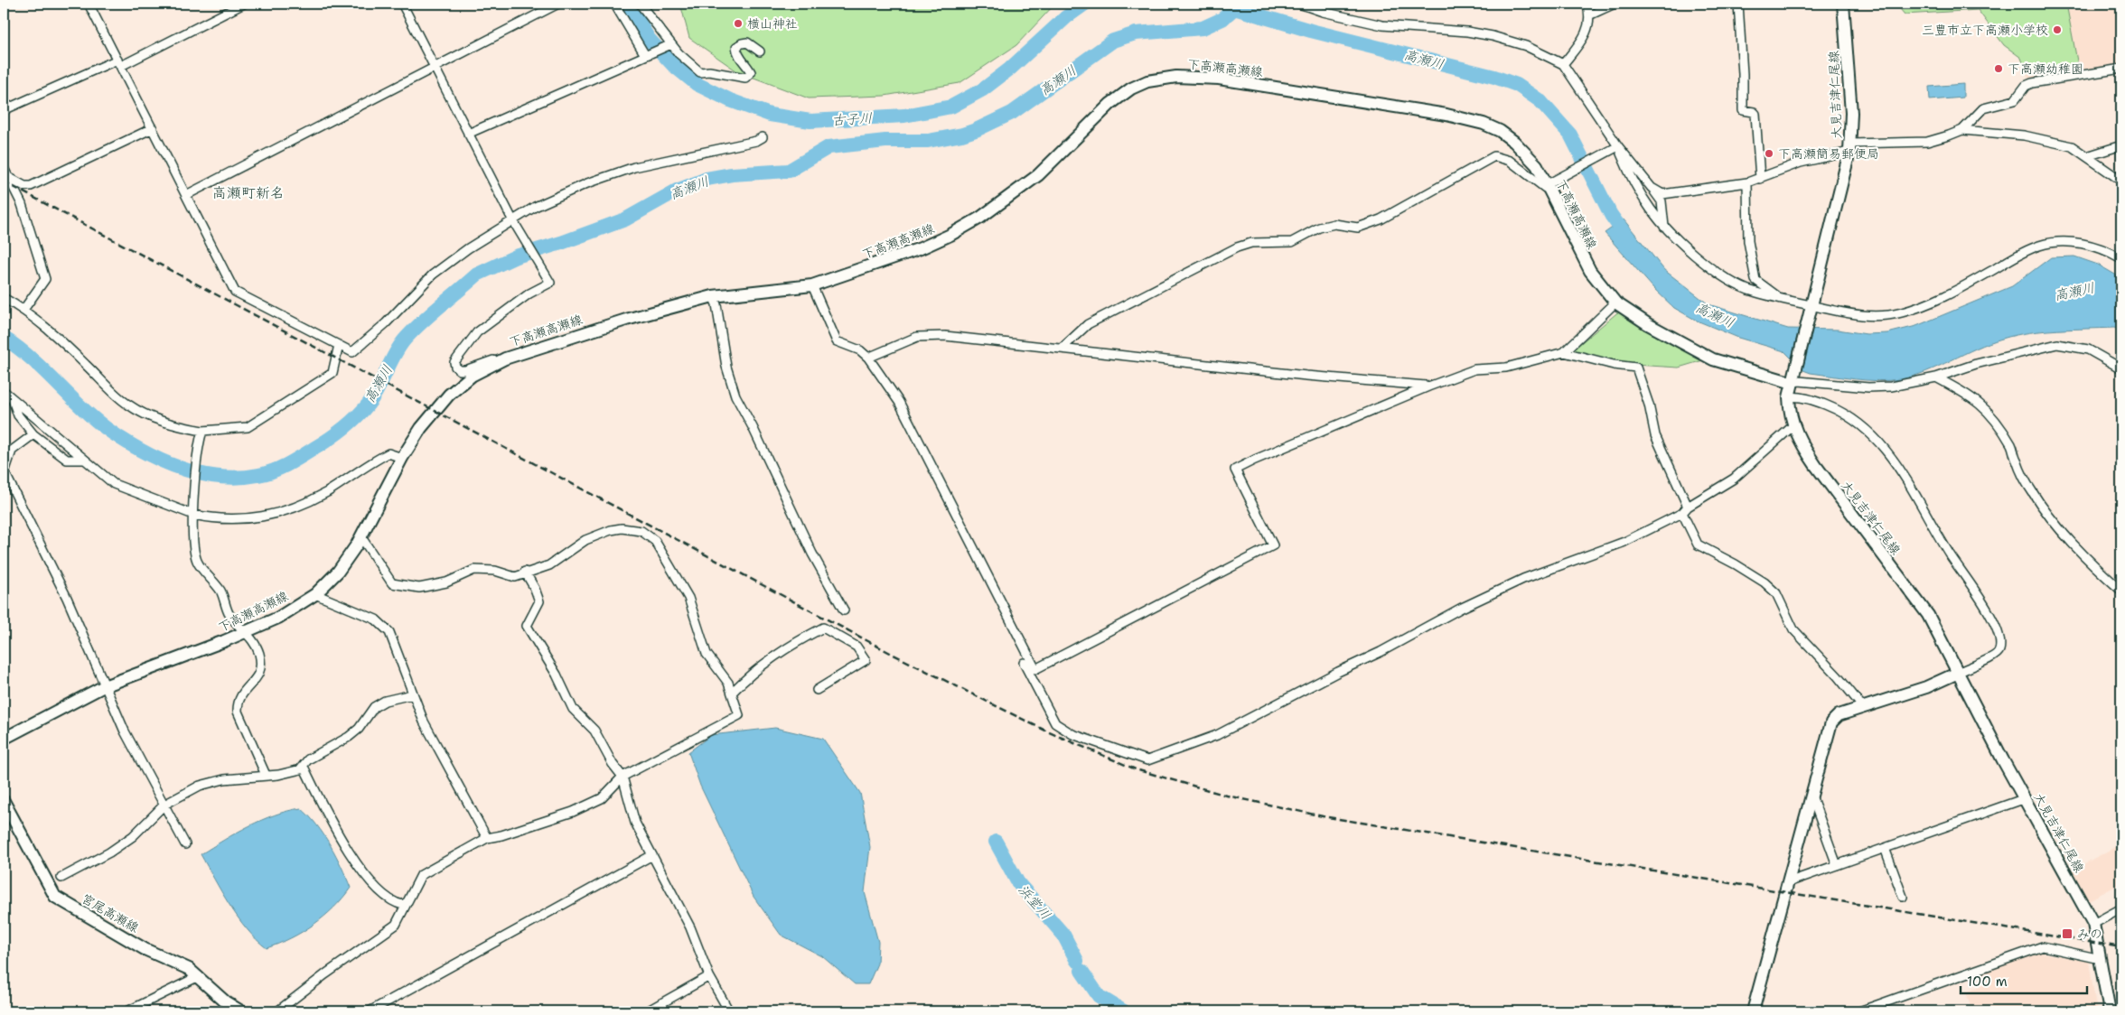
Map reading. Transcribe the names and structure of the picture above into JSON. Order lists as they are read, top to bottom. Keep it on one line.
{"streets":{"main road":["下高瀬高瀬線","大見吉津仁尾線","宮尾高瀬線"]},"crossings":[["下高瀬高瀬線","大見吉津仁尾線"]],"districts":["高瀬町新名"],"water":["高瀬川","古子川","浜堂川"],"places":{"other":["横山神社","三豊市立下高瀬小学校","下高瀬幼稚園","下高瀬簡易郵便局"],"transit":["みの"]},"scale_bar":"100 m"}
